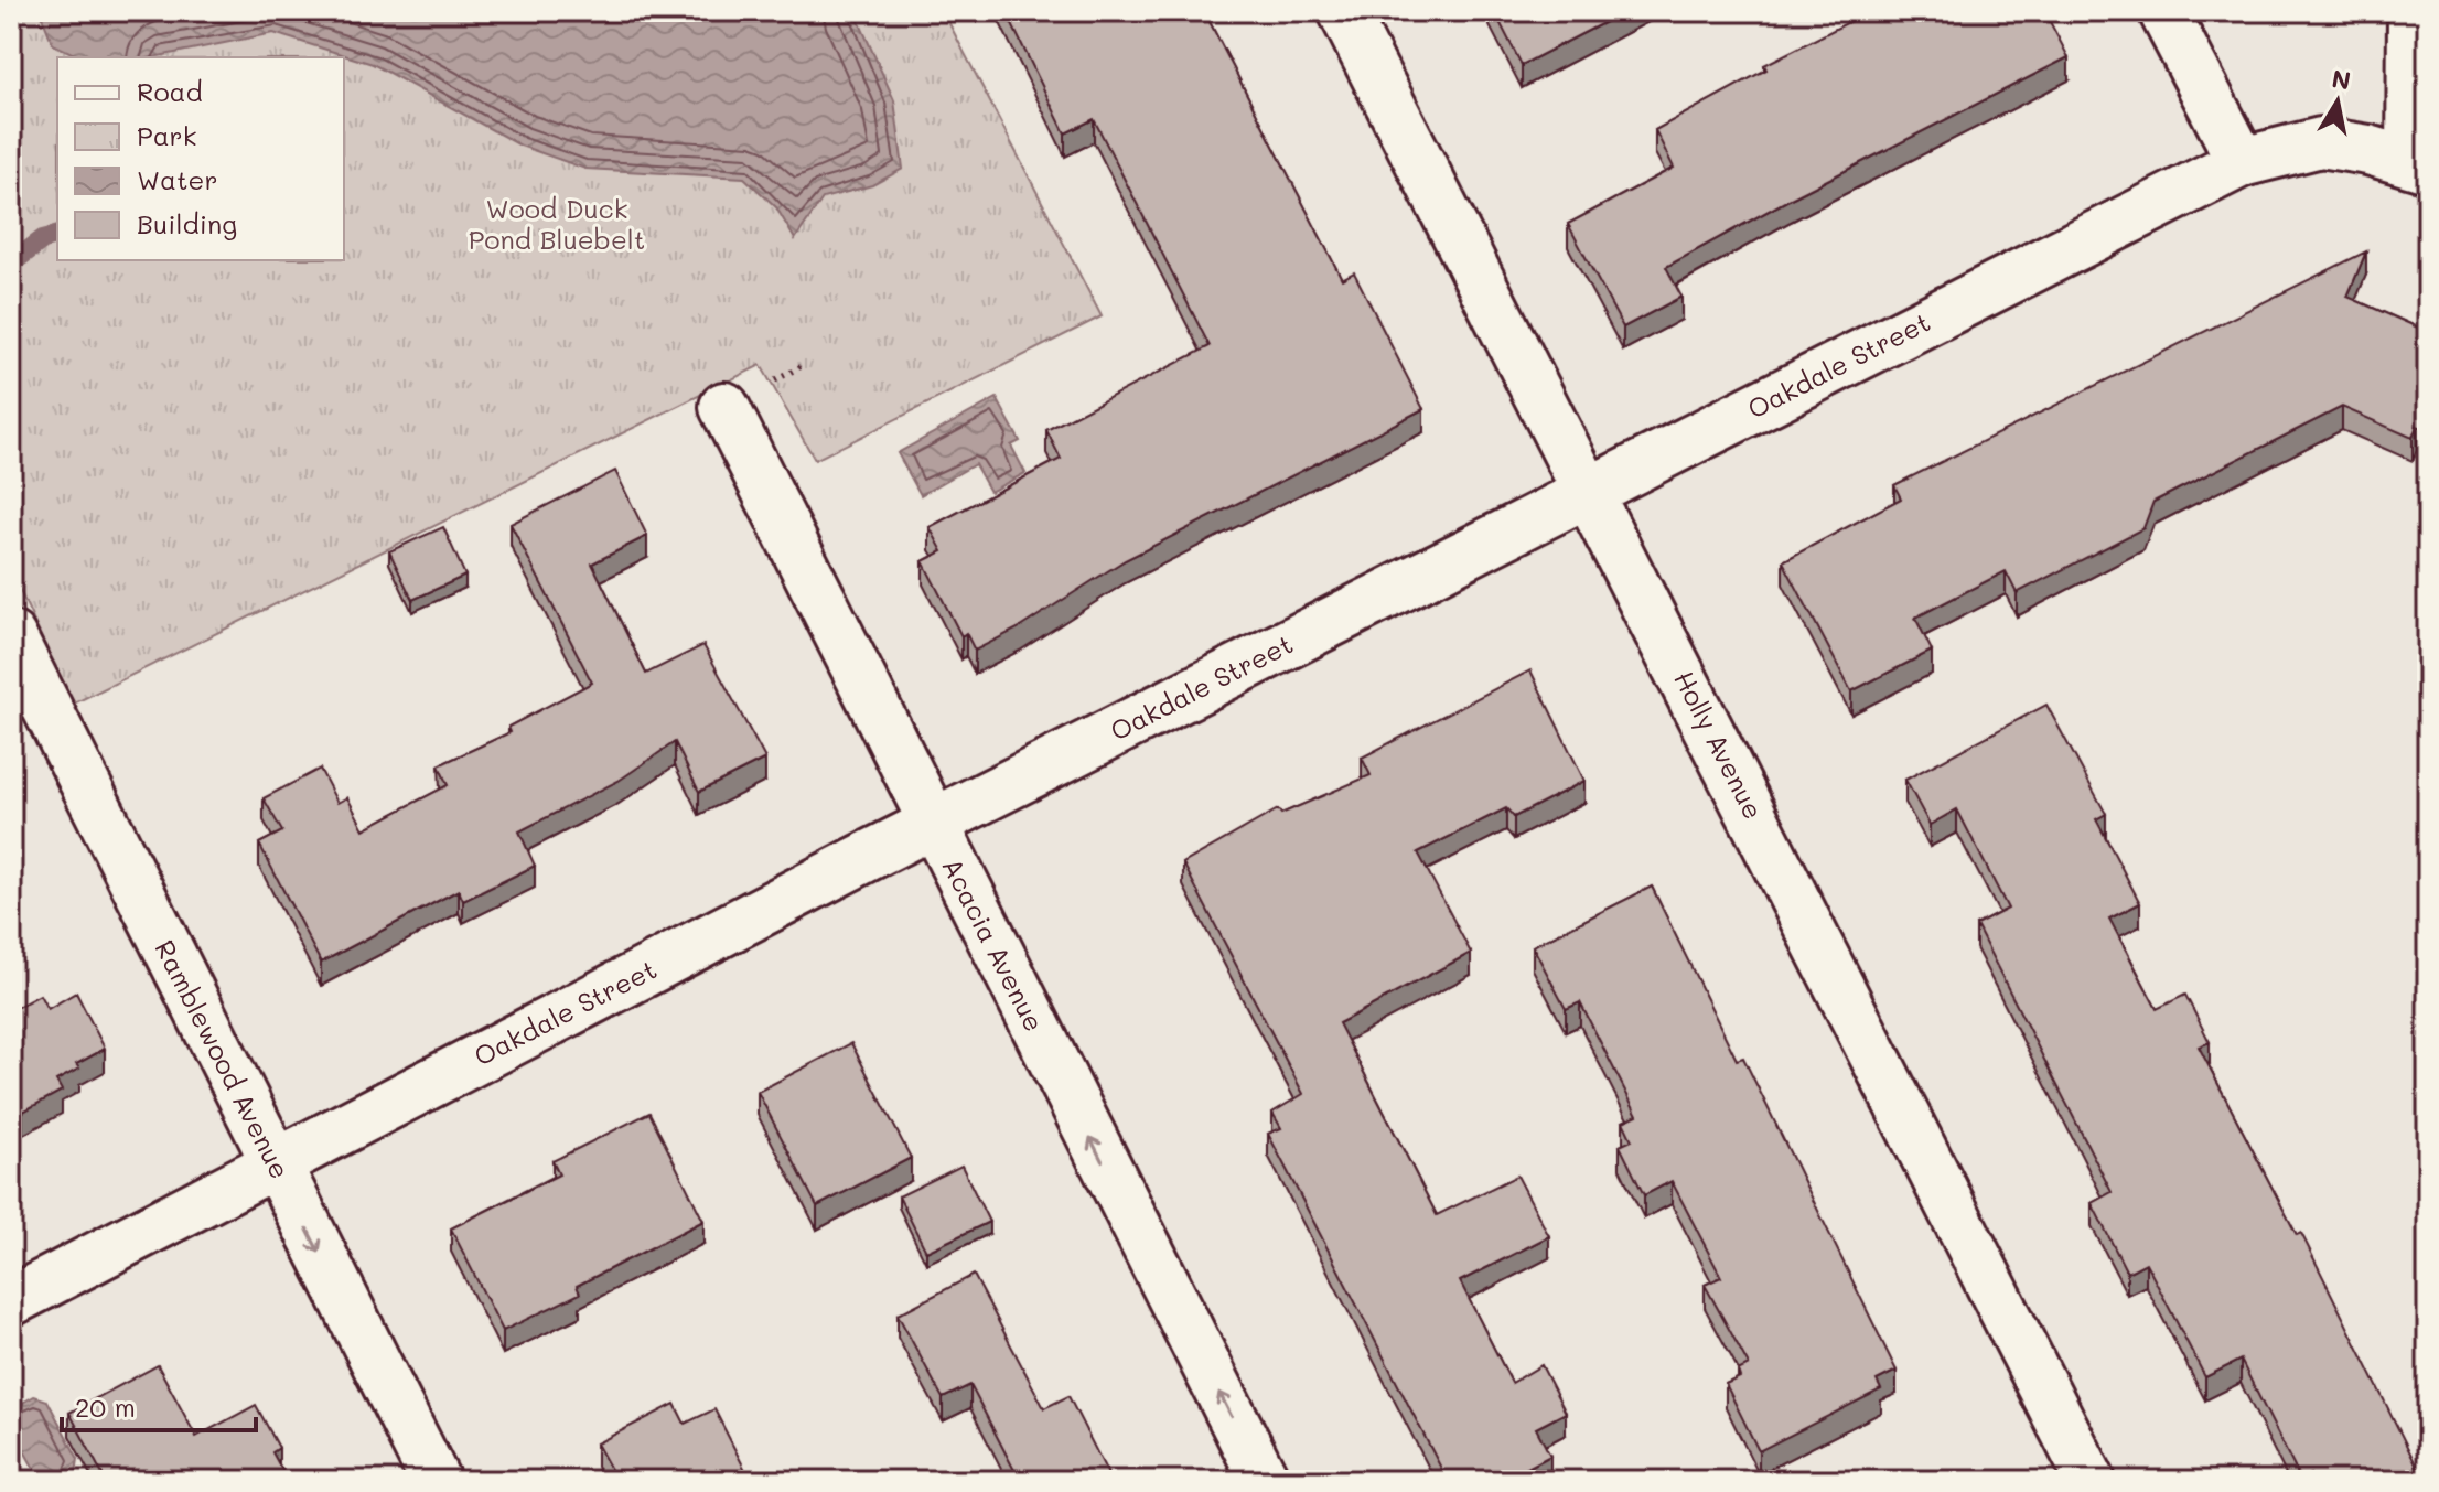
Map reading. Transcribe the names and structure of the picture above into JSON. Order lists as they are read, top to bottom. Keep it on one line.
{"streets":{"street":["Oakdale Street","Holly Avenue","Acacia Avenue","Ramblewood Avenue"]},"crossings":[["Oakdale Street","Holly Avenue"],["Oakdale Street","Acacia Avenue"],["Oakdale Street","Ramblewood Avenue"]],"one_way":["Acacia Avenue","Ramblewood Avenue"],"parks":["Wood Duck Pond Bluebelt"],"legend":["Road","Park","Water","Building"],"scale_bar":"20 m","north":"top"}
